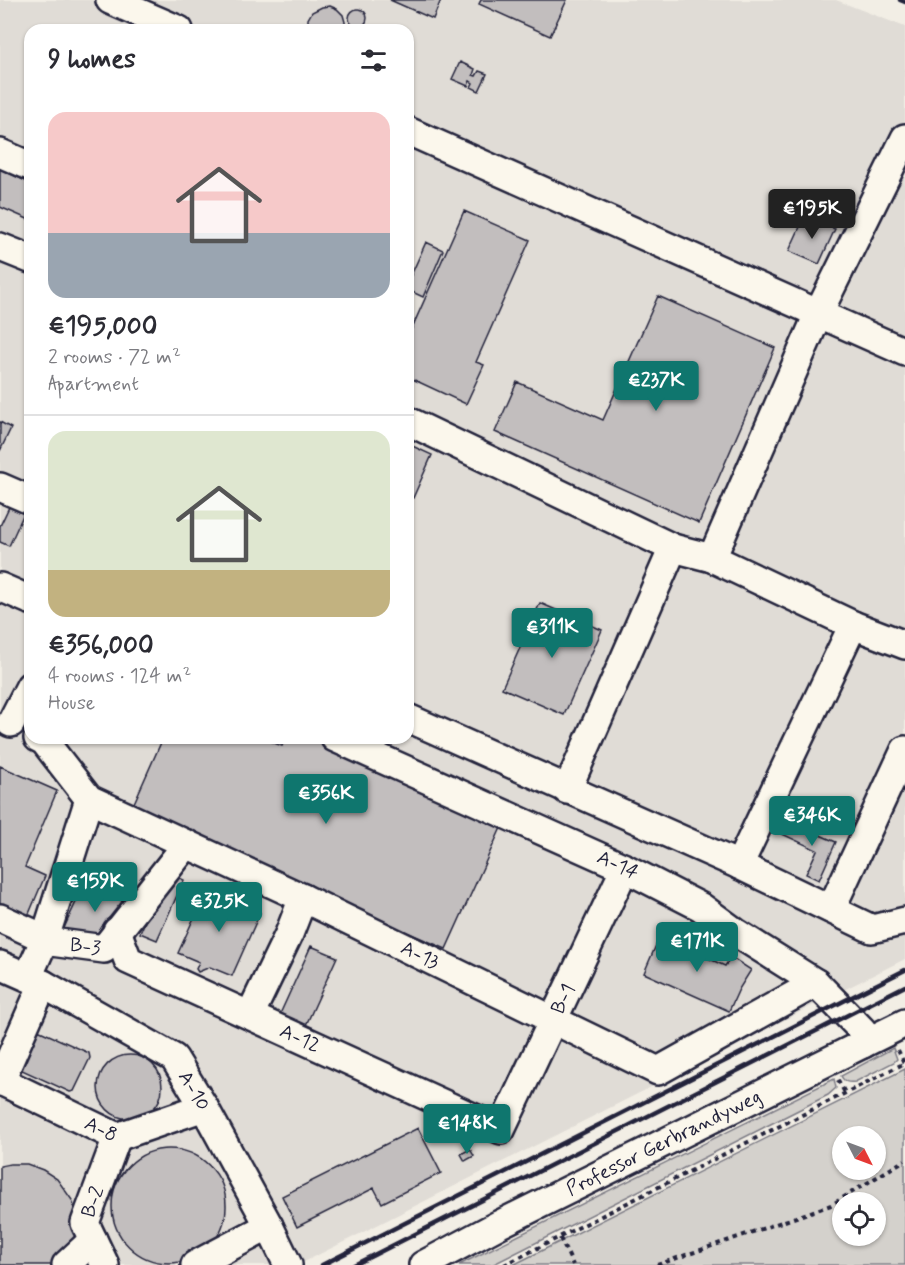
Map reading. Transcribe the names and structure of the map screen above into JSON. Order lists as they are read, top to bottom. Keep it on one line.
{"streets":{"street":["A-14","B-3","A-13","B-1","A-12","A-10","A-8","Professor Gerbrandyweg","B-2"]},"crossings":[["A-14","A-13"],["A-14","B-1"],["A-14","Professor Gerbrandyweg"],["B-3","A-13"],["B-3","A-12"],["B-3","A-10"],["B-3","A-8"],["A-13","B-1"],["B-1","A-12"],["A-10","A-8"],["A-8","B-2"]],"north":"bottom right","page":{"heading":"9 homes","list":[{"name":"€195,000","note":"2 rooms · 72 m² · Apartment"},{"name":"€356,000","note":"4 rooms · 124 m² · House"}],"price":["€195K","€237K","€311K","€356K","€346K","€159K","€325K","€171K","€148K"]}}
